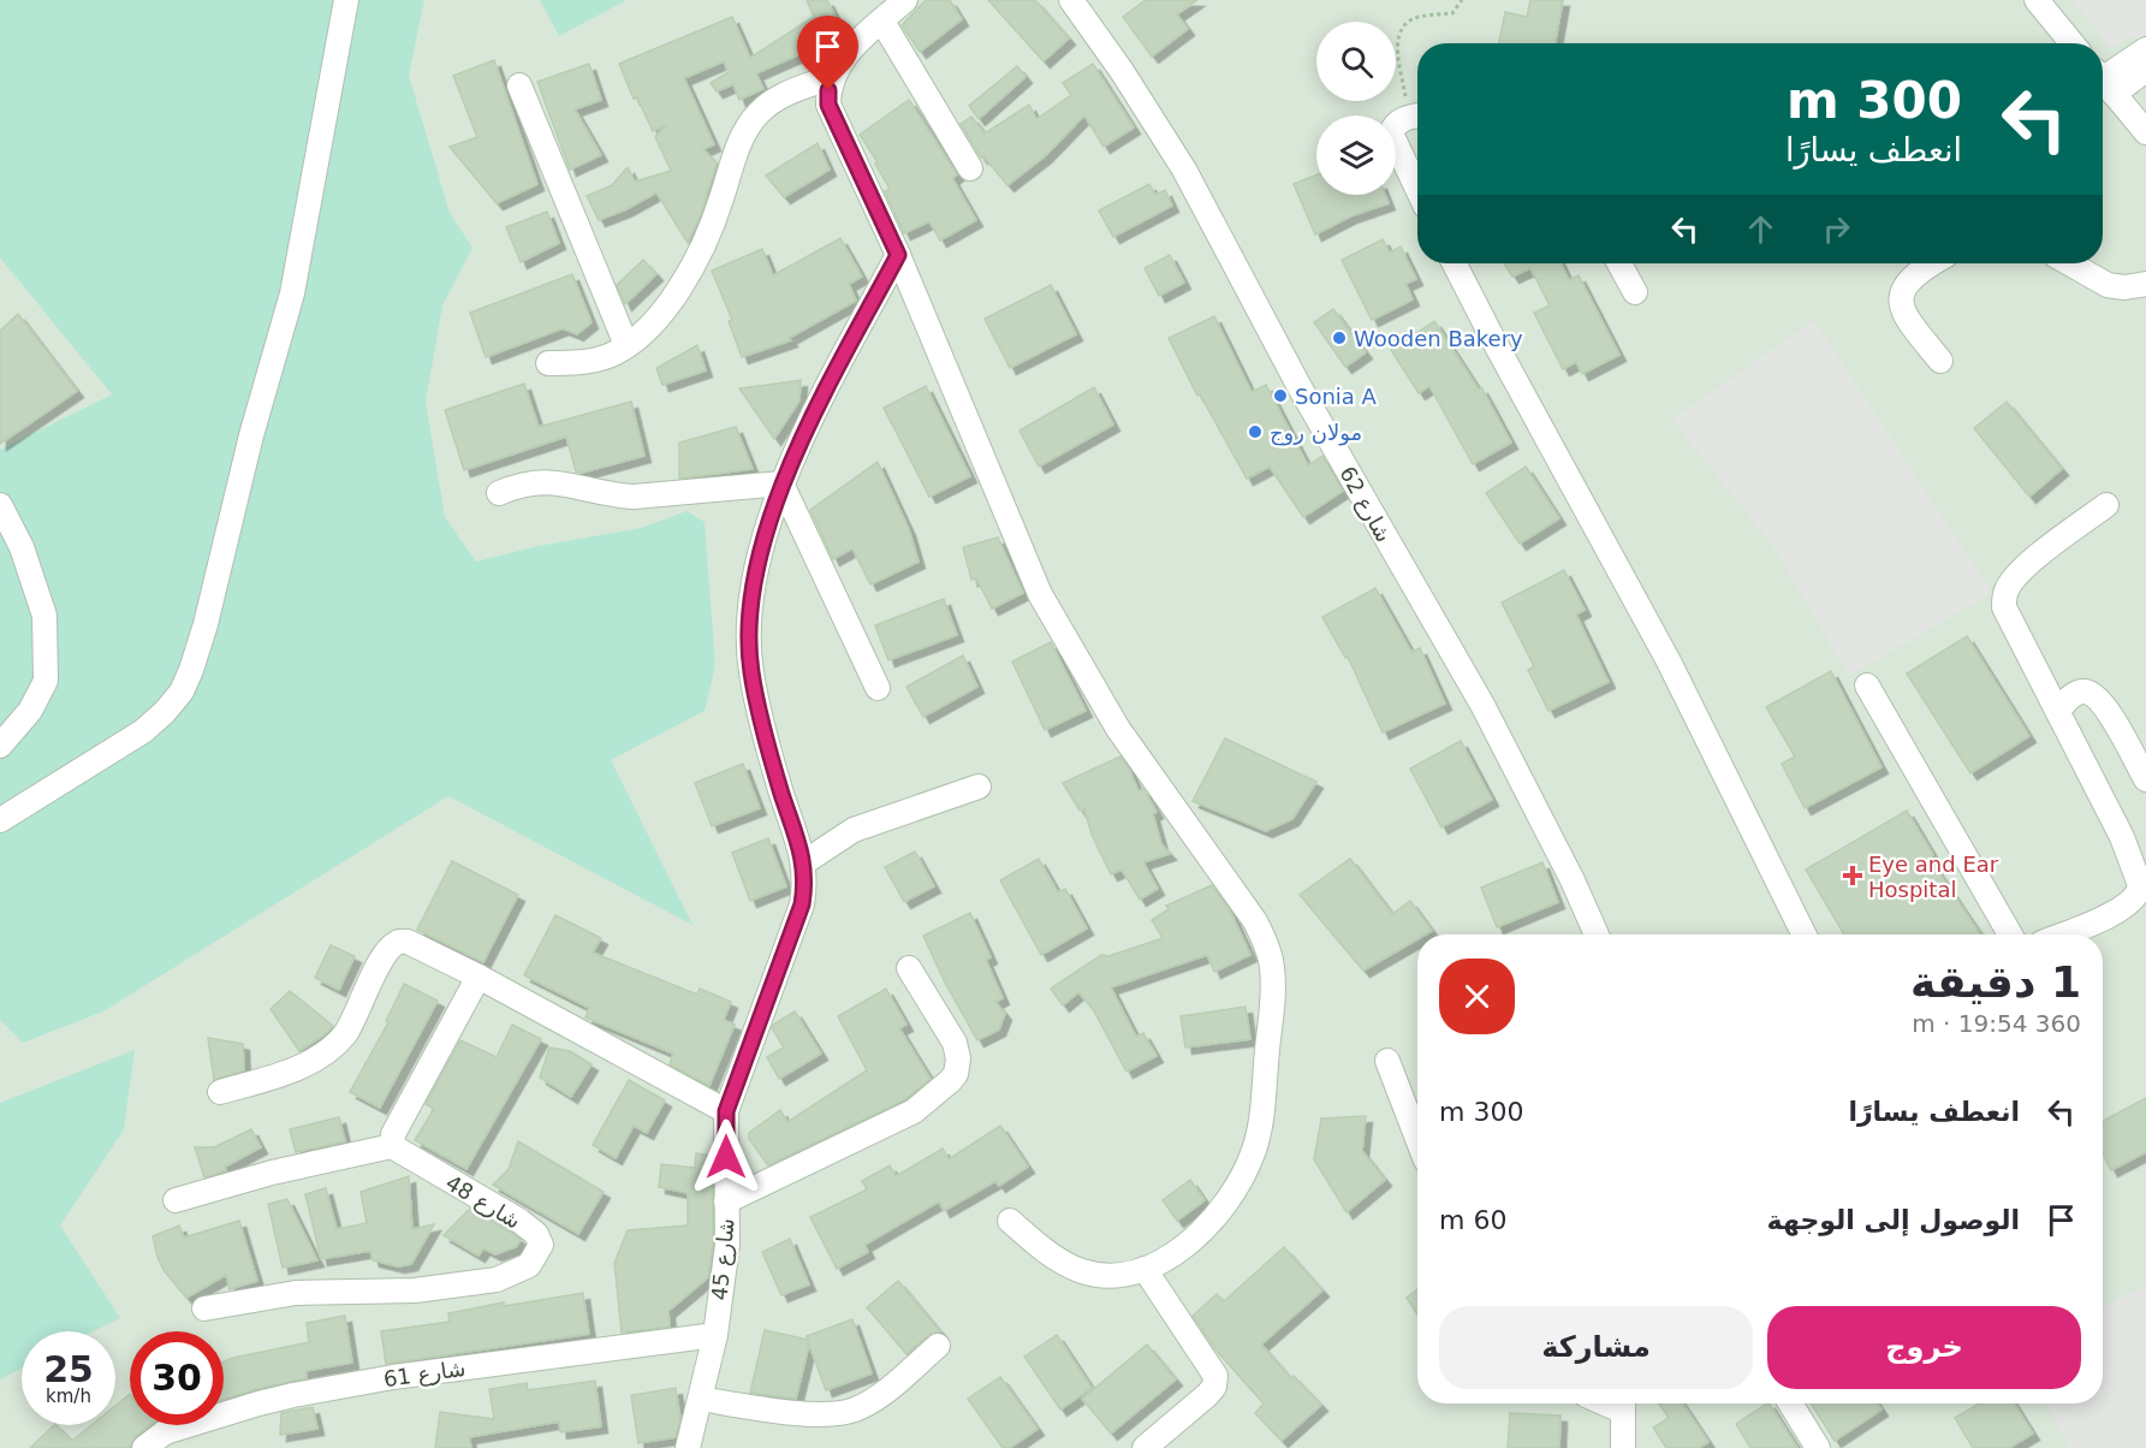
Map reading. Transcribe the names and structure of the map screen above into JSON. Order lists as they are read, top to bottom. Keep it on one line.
{"streets":{"street":["شارع 62","شارع 48","شارع 45","شارع 61"]},"crossings":[["شارع 45","شارع 61"]],"places":{"other":["Wooden Bakery","Sonia A","مولان روج"],"health":["Eye and Ear Hospital"]},"page":{"turn":["300 m","انعطف يسارًا"],"heading":["1 دقيقة","360 m · 19:54"],"list":[{"name":"انعطف يسارًا","value":"300 m"},{"name":"الوصول إلى الوجهة","value":"60 m"}],"buttons":["خروج","مشاركة"],"speed":"25 km/h","limit":"30"}}
